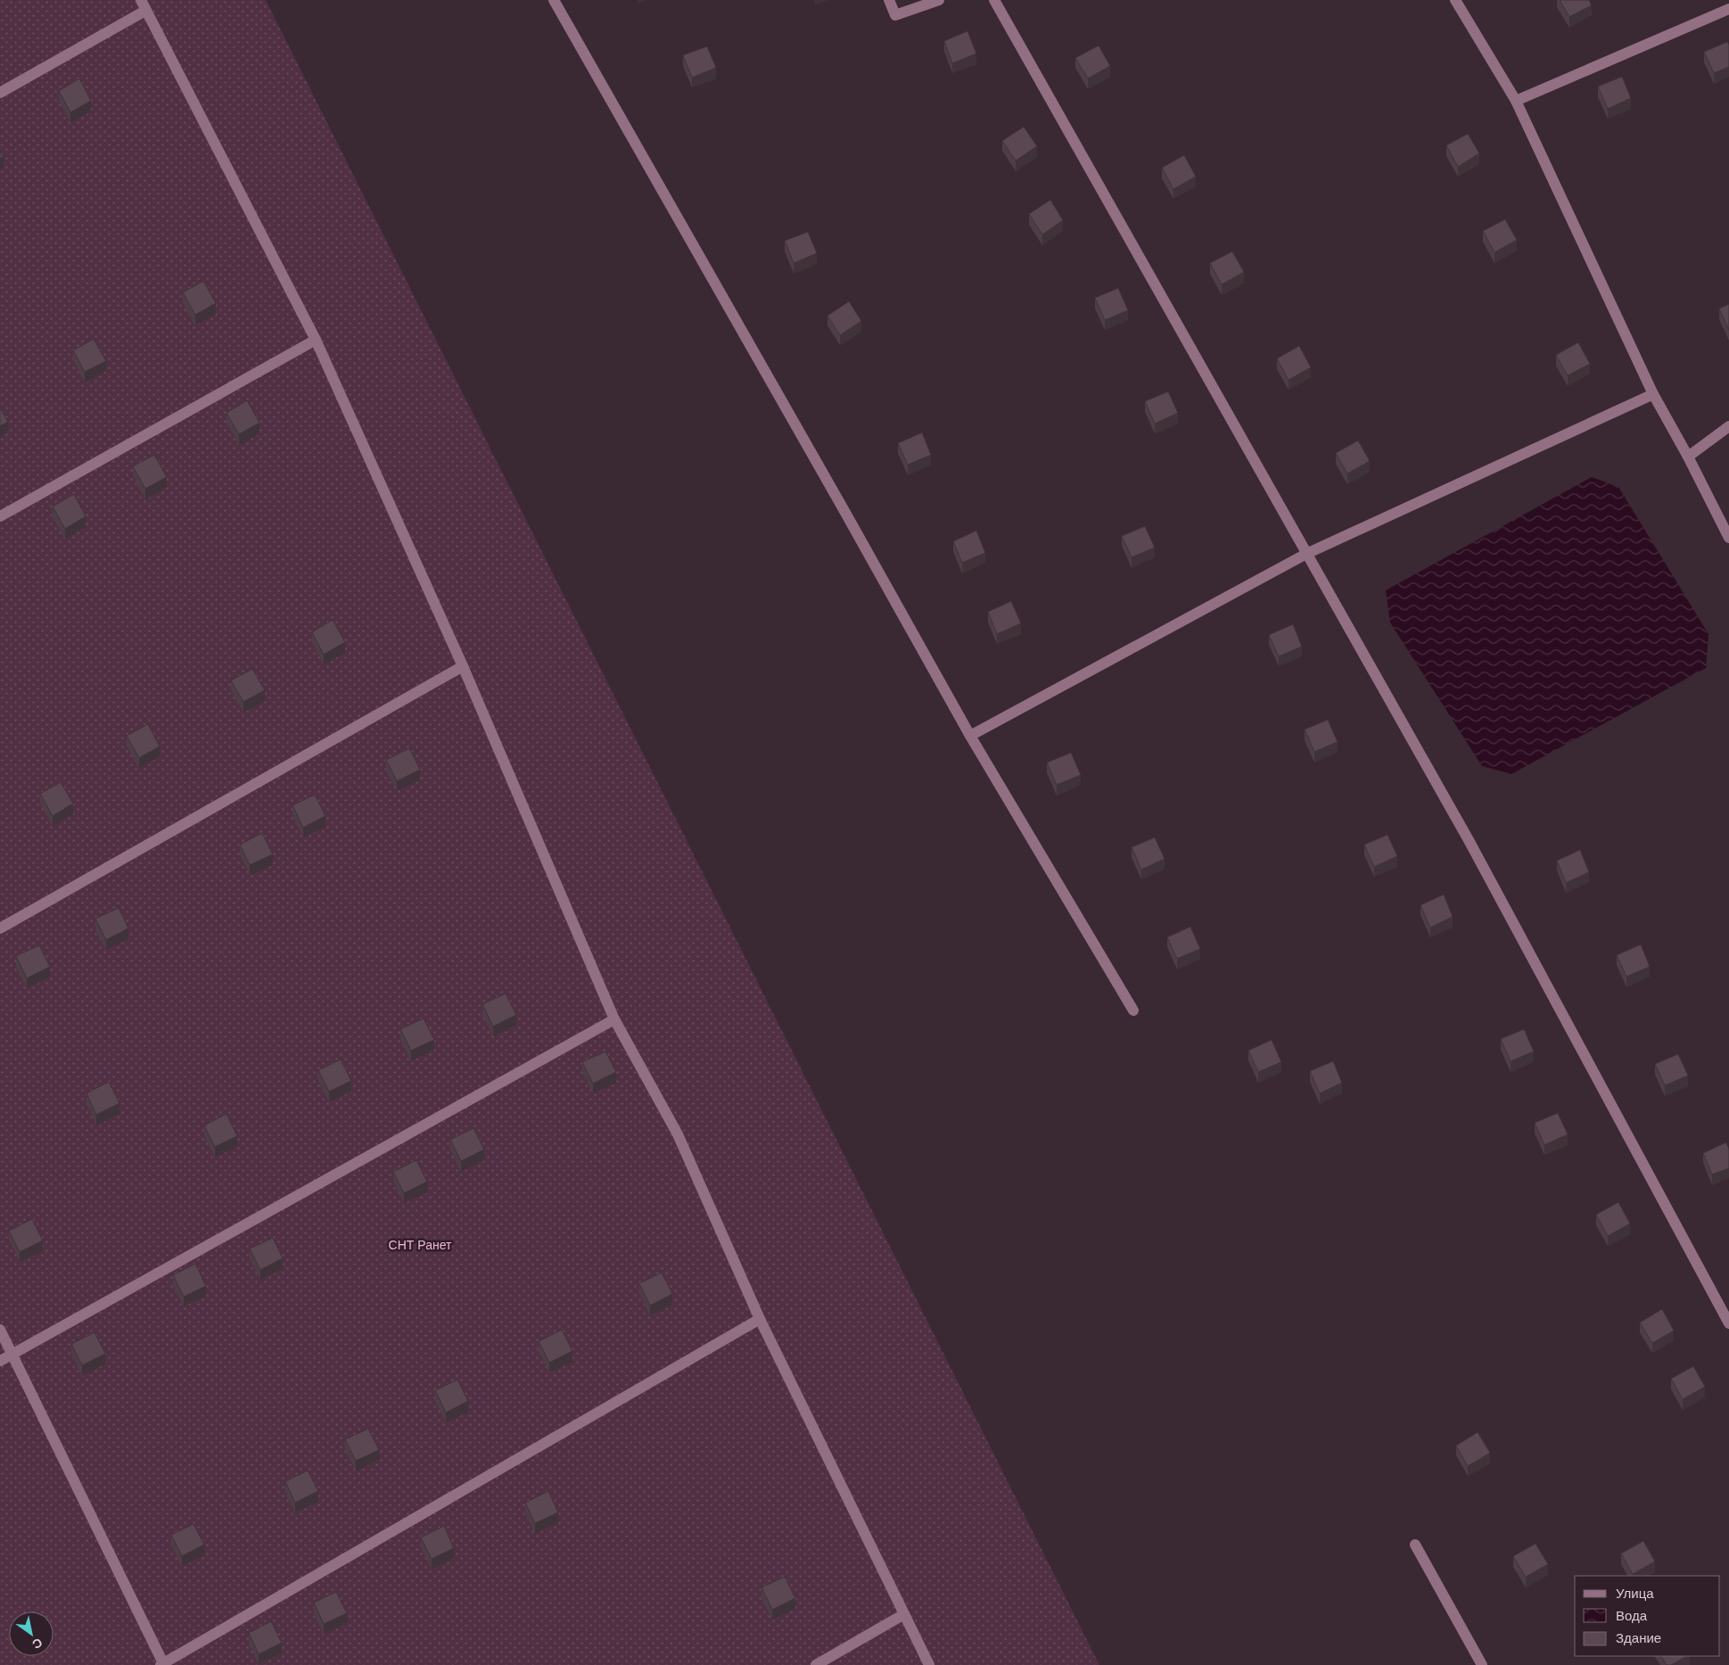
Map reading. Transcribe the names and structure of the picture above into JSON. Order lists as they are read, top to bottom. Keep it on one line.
{"parks":["СНТ Ранет"],"legend":["Улица","Вода","Здание"],"north":"bottom right"}
